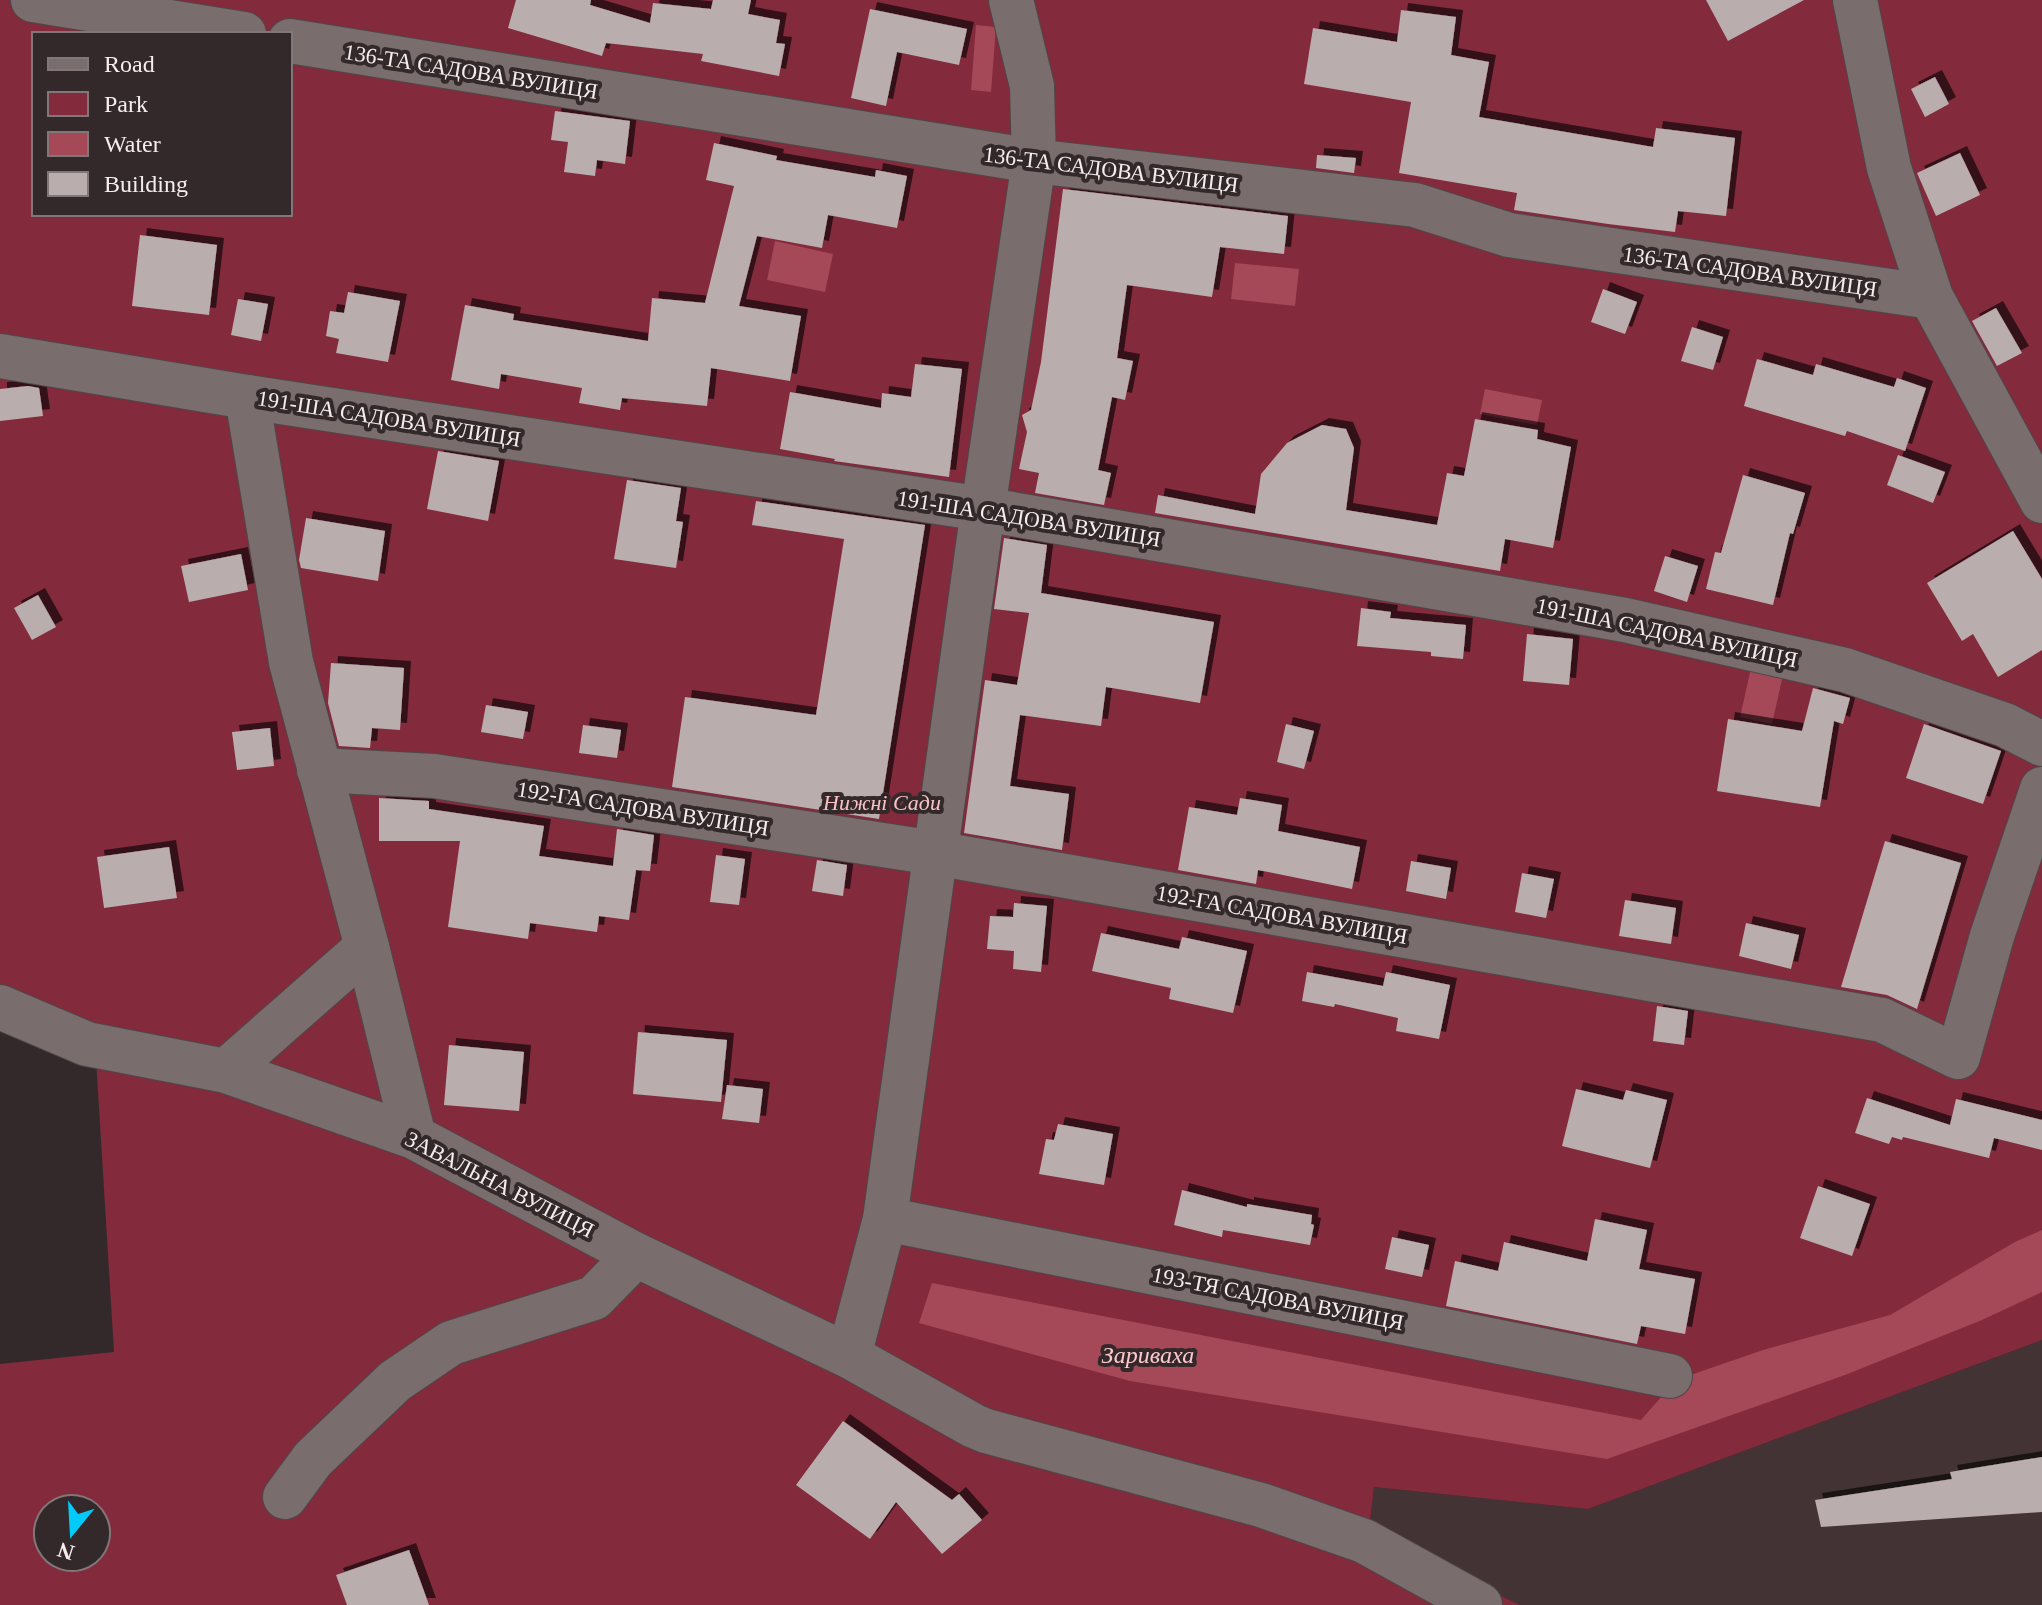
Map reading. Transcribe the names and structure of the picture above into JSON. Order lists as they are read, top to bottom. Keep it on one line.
{"streets":{"street":["136-ТА САДОВА ВУЛИЦЯ","191-ША САДОВА ВУЛИЦЯ","192-ГА САДОВА ВУЛИЦЯ","ЗАВАЛЬНА ВУЛИЦЯ","193-ТЯ САДОВА ВУЛИЦЯ"]},"water":["Зариваха"],"parks":["Нижні Сади"],"legend":["Road","Park","Water","Building"],"north":"bottom"}
